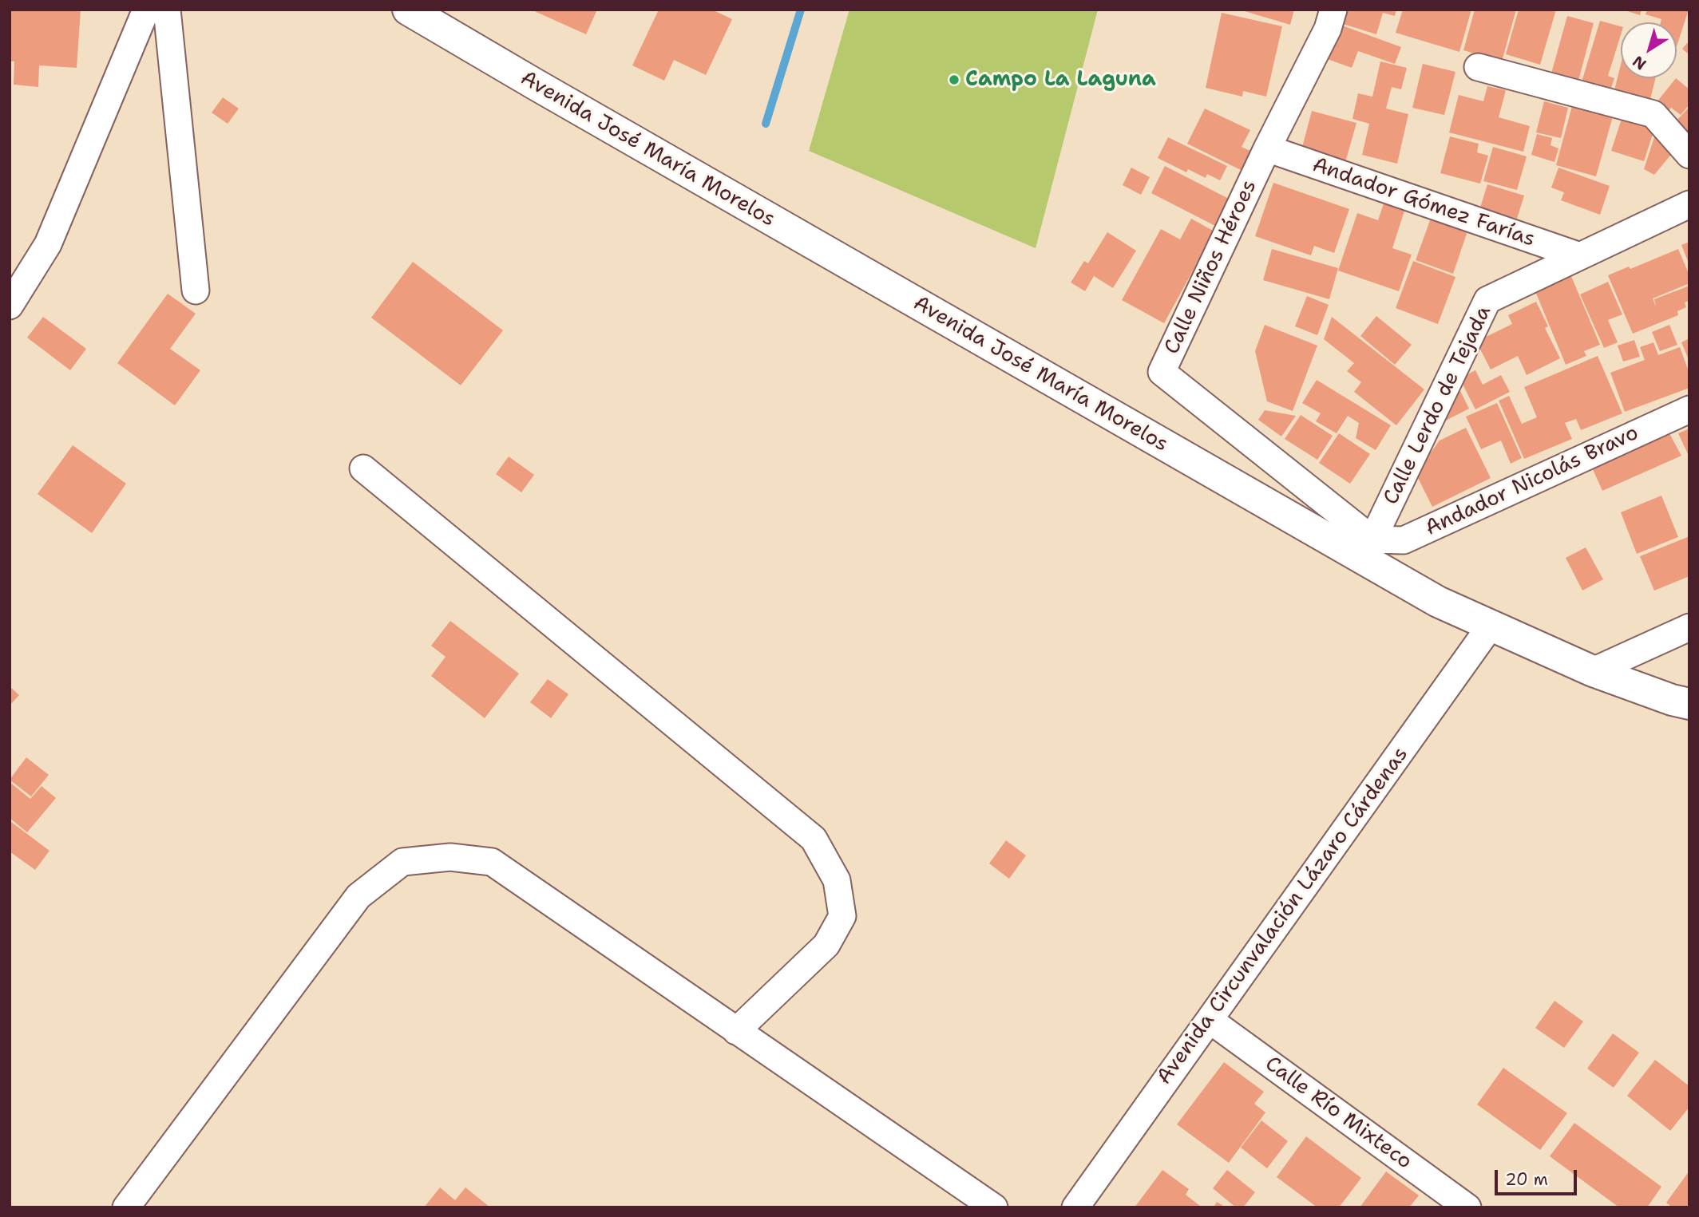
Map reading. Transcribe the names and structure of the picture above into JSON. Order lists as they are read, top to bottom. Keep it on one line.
{"streets":{"main road":["Avenida José María Morelos"],"street":["Andador Gómez Farías","Calle Niños Héroes","Calle Lerdo de Tejada","Andador Nicolás Bravo","Avenida Circunvalación Lázaro Cárdenas","Calle Río Mixteco"]},"crossings":[["Avenida José María Morelos","Calle Niños Héroes"],["Avenida José María Morelos","Calle Lerdo de Tejada"],["Avenida José María Morelos","Andador Nicolás Bravo"],["Avenida José María Morelos","Avenida Circunvalación Lázaro Cárdenas"],["Andador Gómez Farías","Calle Niños Héroes"],["Andador Gómez Farías","Calle Lerdo de Tejada"],["Calle Niños Héroes","Calle Lerdo de Tejada"],["Calle Niños Héroes","Andador Nicolás Bravo"],["Calle Lerdo de Tejada","Andador Nicolás Bravo"],["Avenida Circunvalación Lázaro Cárdenas","Calle Río Mixteco"]],"places":["Campo La Laguna"],"scale_bar":"20 m","north":"bottom left"}
